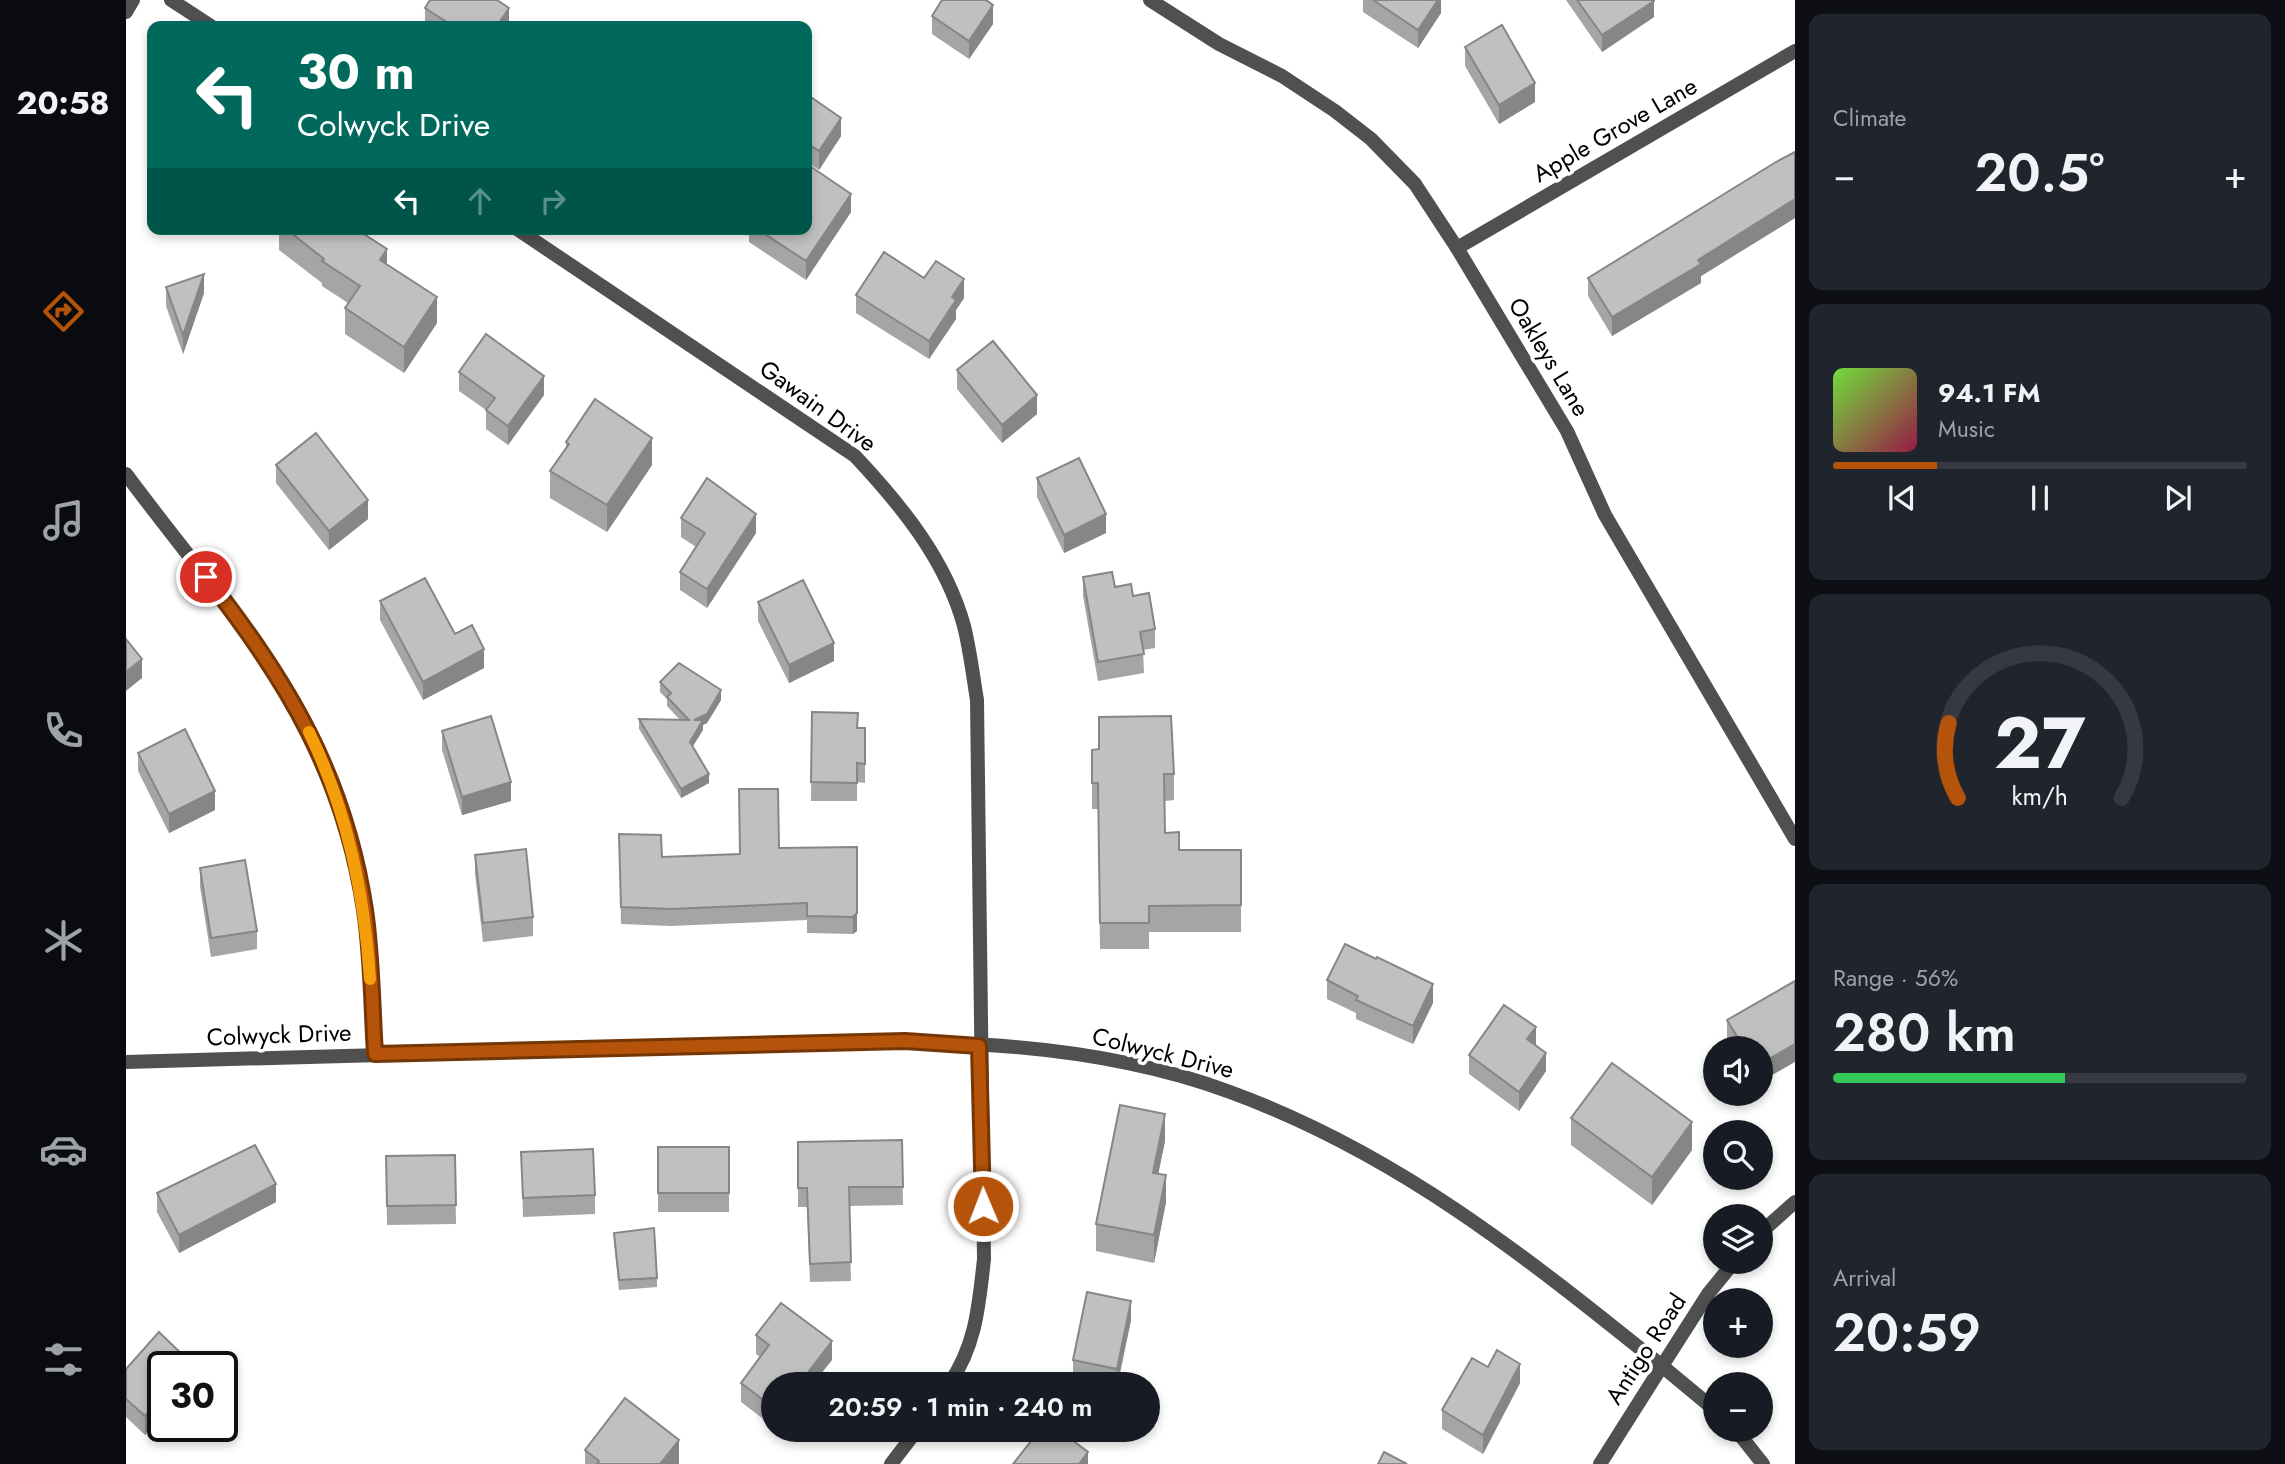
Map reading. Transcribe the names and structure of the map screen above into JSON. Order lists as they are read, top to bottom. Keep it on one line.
{"streets":{"street":["Apple Grove Lane","Oakleys Lane","Gawain Drive","Colwyck Drive","Antigo Road"]},"crossings":[["Apple Grove Lane","Oakleys Lane"],["Gawain Drive","Colwyck Drive"],["Colwyck Drive","Antigo Road"]],"page":{"tabs":"20:58","tile":["Climate",["Range · 56%","280 km"],["Arrival","20:59"]],"turn":["30 m","Colwyck Drive"],"heat":["−","20.5°","+"],"song":["94.1 FM","Music"],"map_buttons":["+","−"],"limit":"30","trip":"20:59 · 1 min · 240 m","gauge":["27","km/h"]}}
